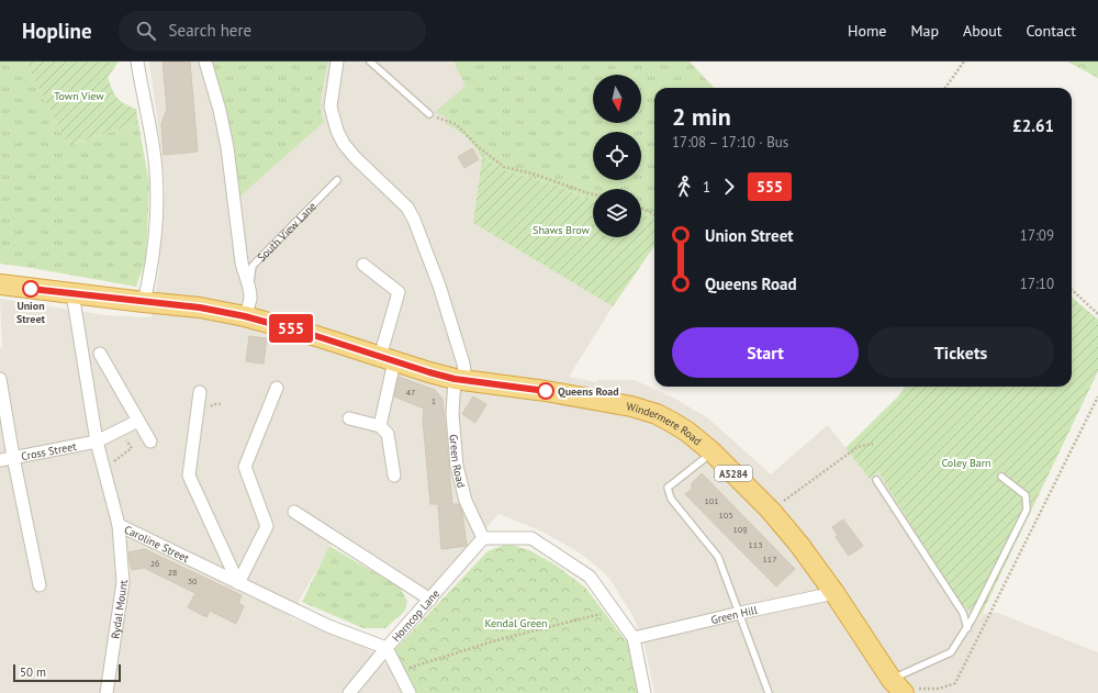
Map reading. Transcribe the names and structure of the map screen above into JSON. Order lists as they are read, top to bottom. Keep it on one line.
{"streets":{"highway":["Windermere Road","A5284"],"street":["South View Lane","Cross Street","Green Road","Caroline Street","Rydal Mount","Horncop Lane","Green Hill"]},"crossings":[["South View Lane","Windermere Road"],["Windermere Road","Green Road"],["Windermere Road","Caroline Street"],["Windermere Road","Green Hill"],["Cross Street","Caroline Street"],["Green Road","Horncop Lane"],["Caroline Street","Rydal Mount"],["Caroline Street","Horncop Lane"]],"parks":["Town View","Shaws Brow","Coley Barn","Kendal Green"],"places":["Union Street","Queens Road"],"lines":["bus line 555"],"house_numbers":["47","1","101","105","109","113","117","26","28","30"],"scale_bar":"50 m","north":"bottom","page":{"header":"Hopline","search":"Search here","nav":["Home","Map","About","Contact"],"on_map":"555","heading":["2 min","17:08 – 17:10 · Bus","£2.61"],"legs":["1","555"],"list":[{"name":"Union Street","value":"17:09"},{"name":"Queens Road","value":"17:10"}],"buttons":["Start","Tickets"],"scale":"50 m"}}
